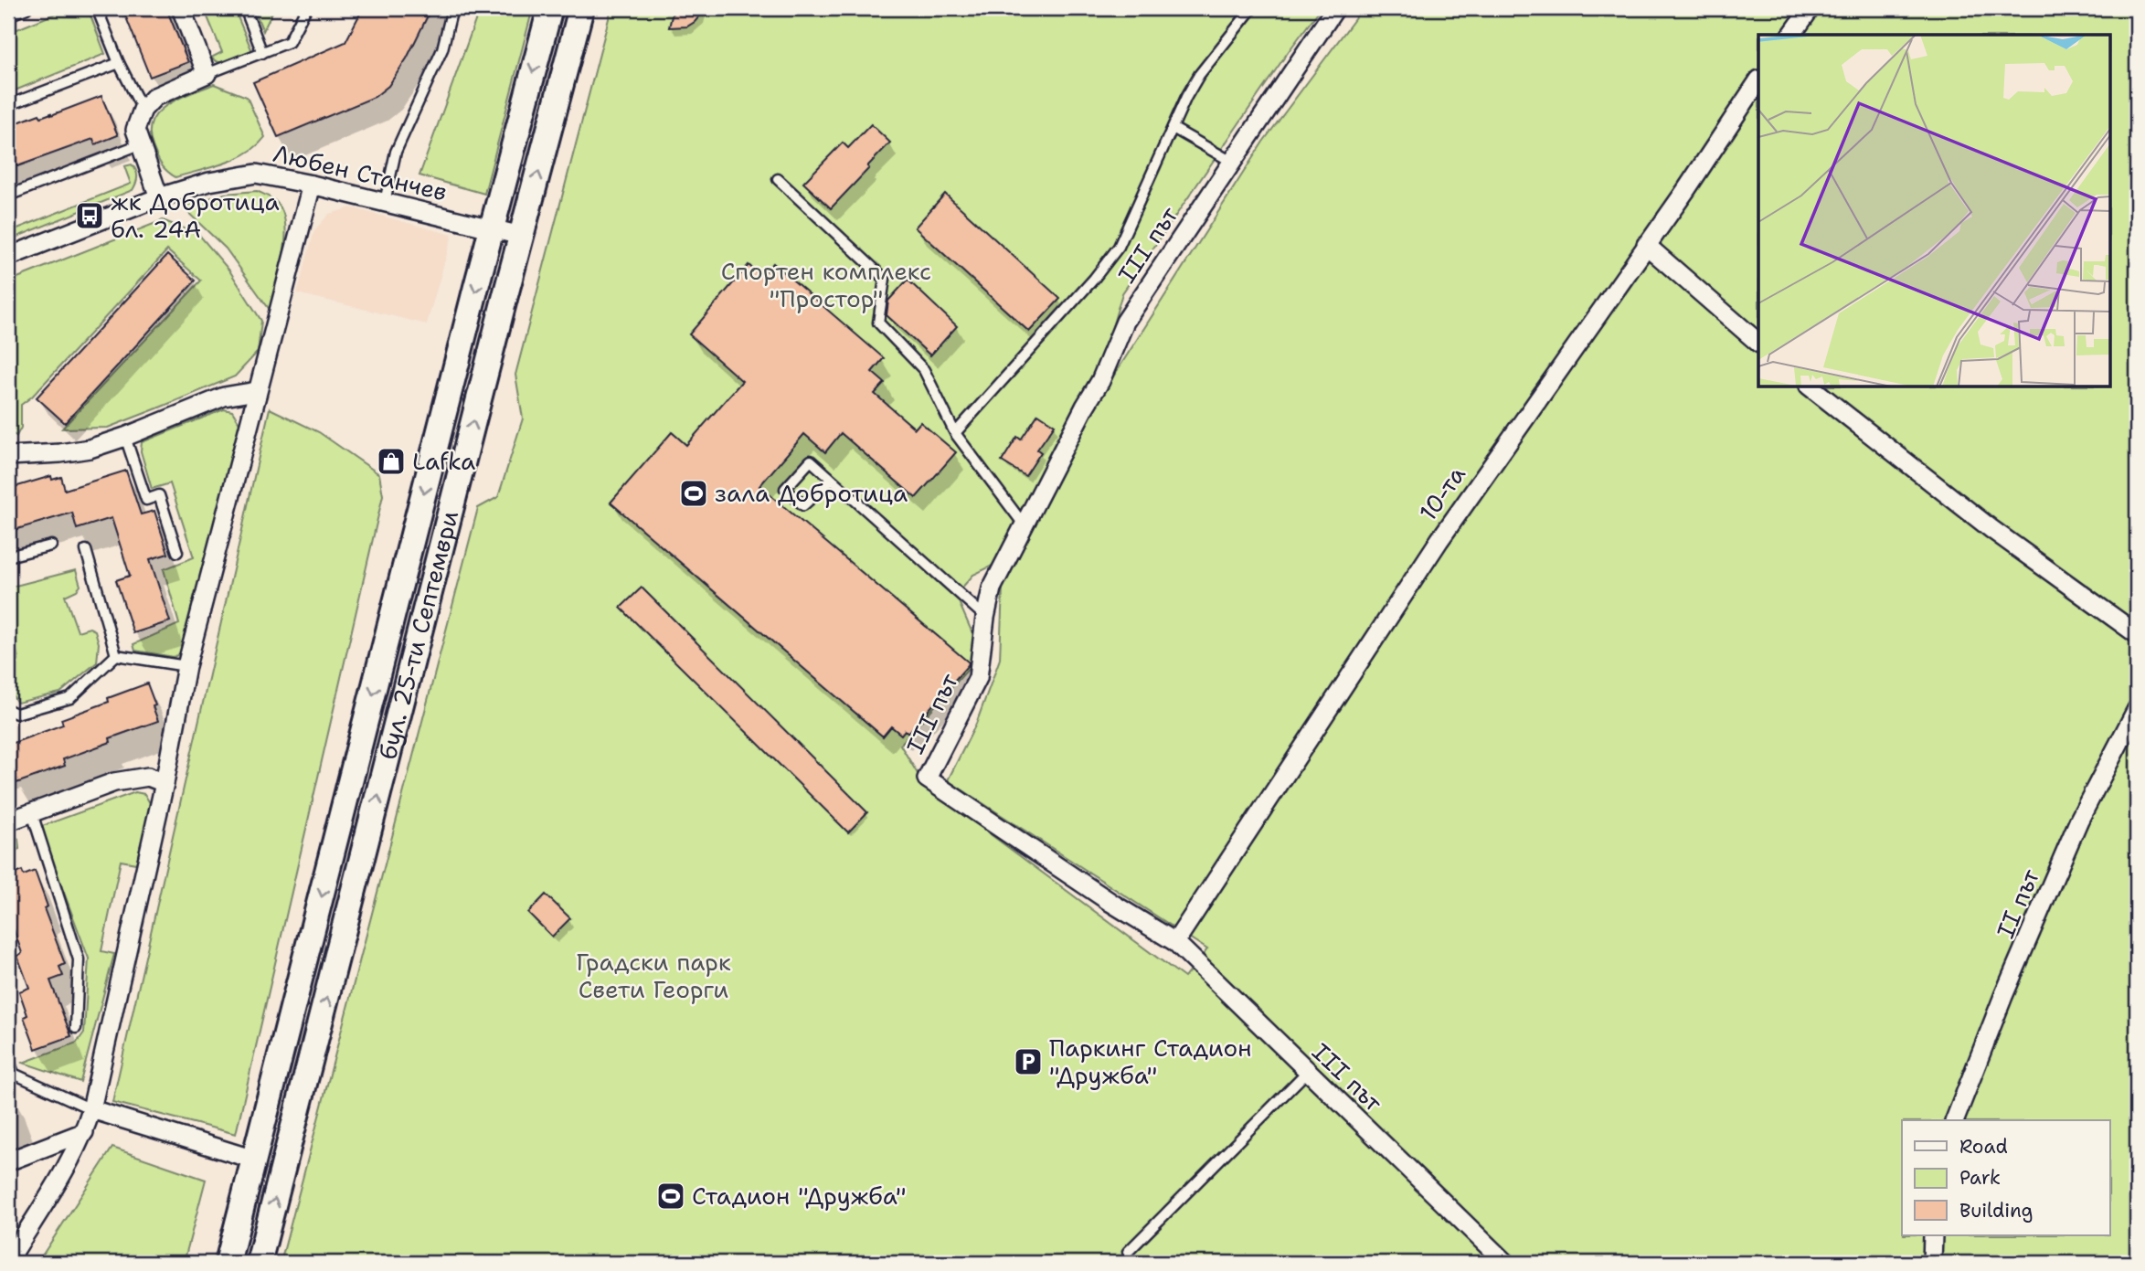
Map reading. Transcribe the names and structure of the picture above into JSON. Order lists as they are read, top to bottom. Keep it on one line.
{"streets":{"main road":["бул. 25-ти Септември"],"street":["Любен Станчев","ІІІ път","10-та","ІІ път"]},"crossings":[["Любен Станчев","бул. 25-ти Септември"],["ІІІ път","10-та"]],"parks":["Спортен комплекс \"Простор\"","Градски парк Свети Георги"],"places":{"bus stop":["жк Добротица бл. 24А"],"shop":["Lafka"],"sports":["зала Добротица","Стадион \"Дружба\""],"parking":["Паркинг Стадион \"Дружба\""]},"legend":["Road","Park","Building"]}
